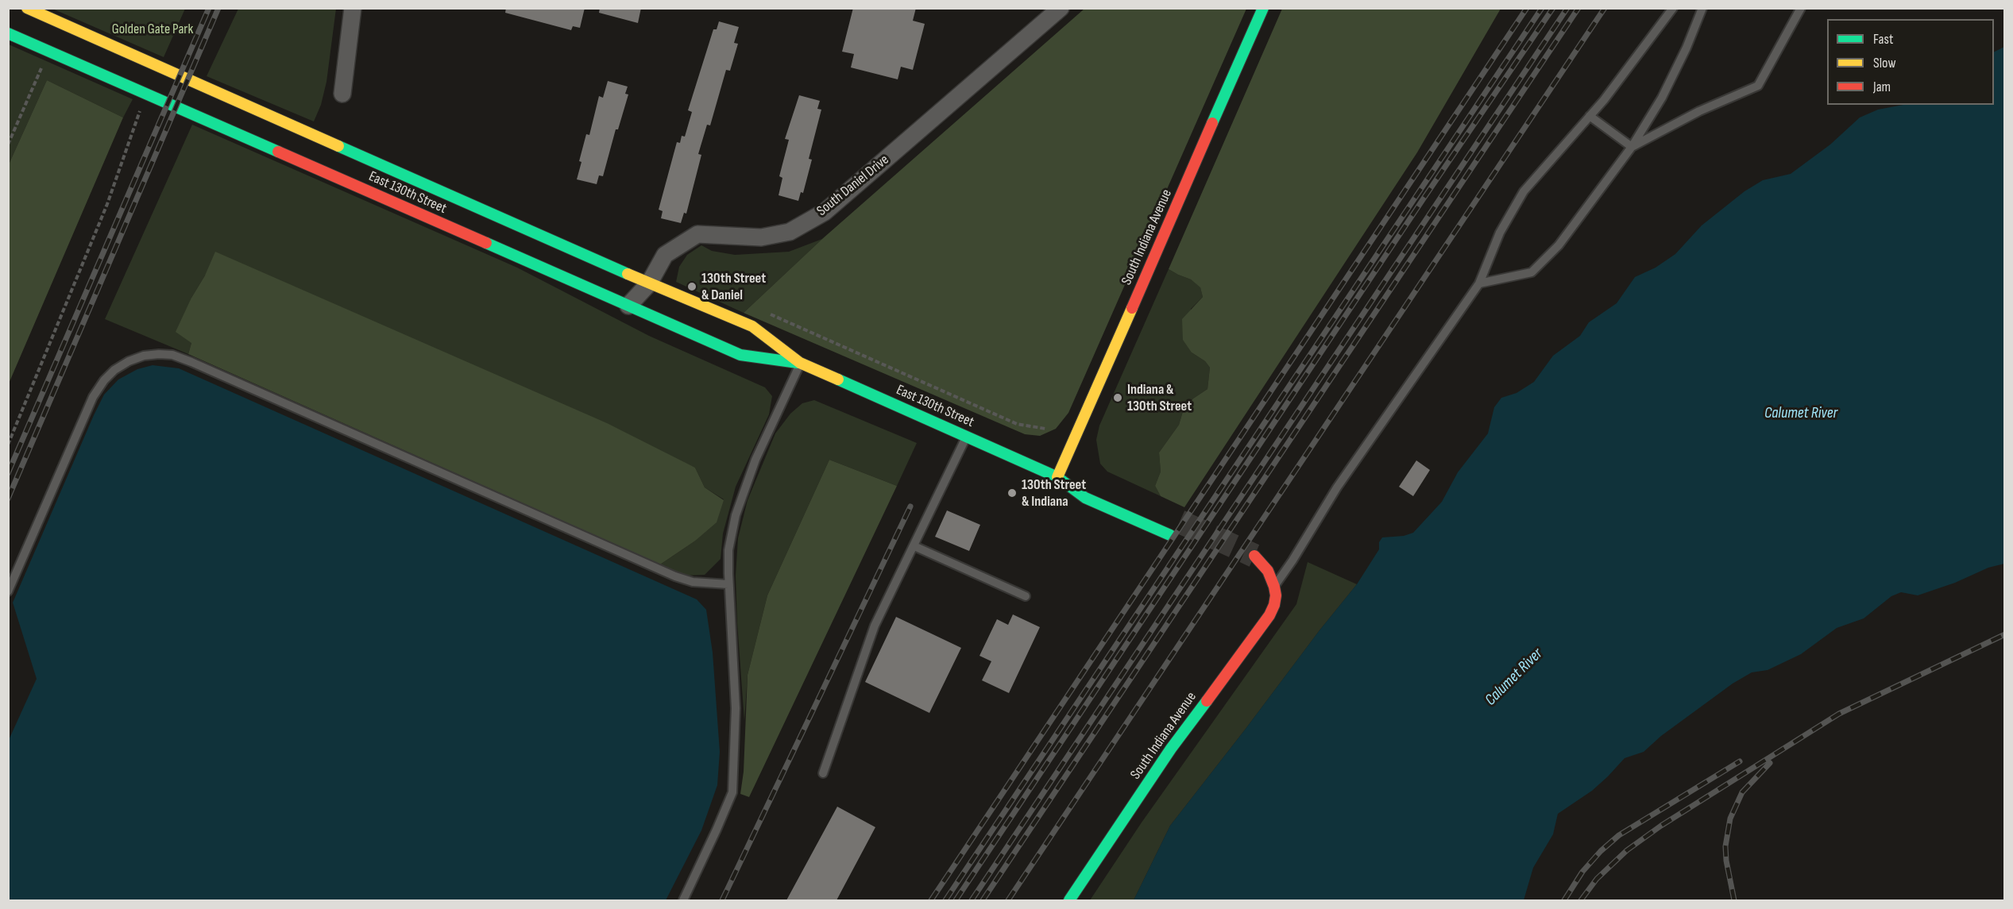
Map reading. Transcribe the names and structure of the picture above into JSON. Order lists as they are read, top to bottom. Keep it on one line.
{"streets":{"main road":["East 130th Street","South Indiana Avenue"],"street":["South Daniel Drive"]},"crossings":[["South Daniel Drive","East 130th Street"],["East 130th Street","South Indiana Avenue"]],"water":["Calumet River"],"parks":["Golden Gate Park"],"places":["130th Street & Daniel","Indiana & 130th Street","130th Street & Indiana"],"legend":["Fast","Slow","Jam"]}
